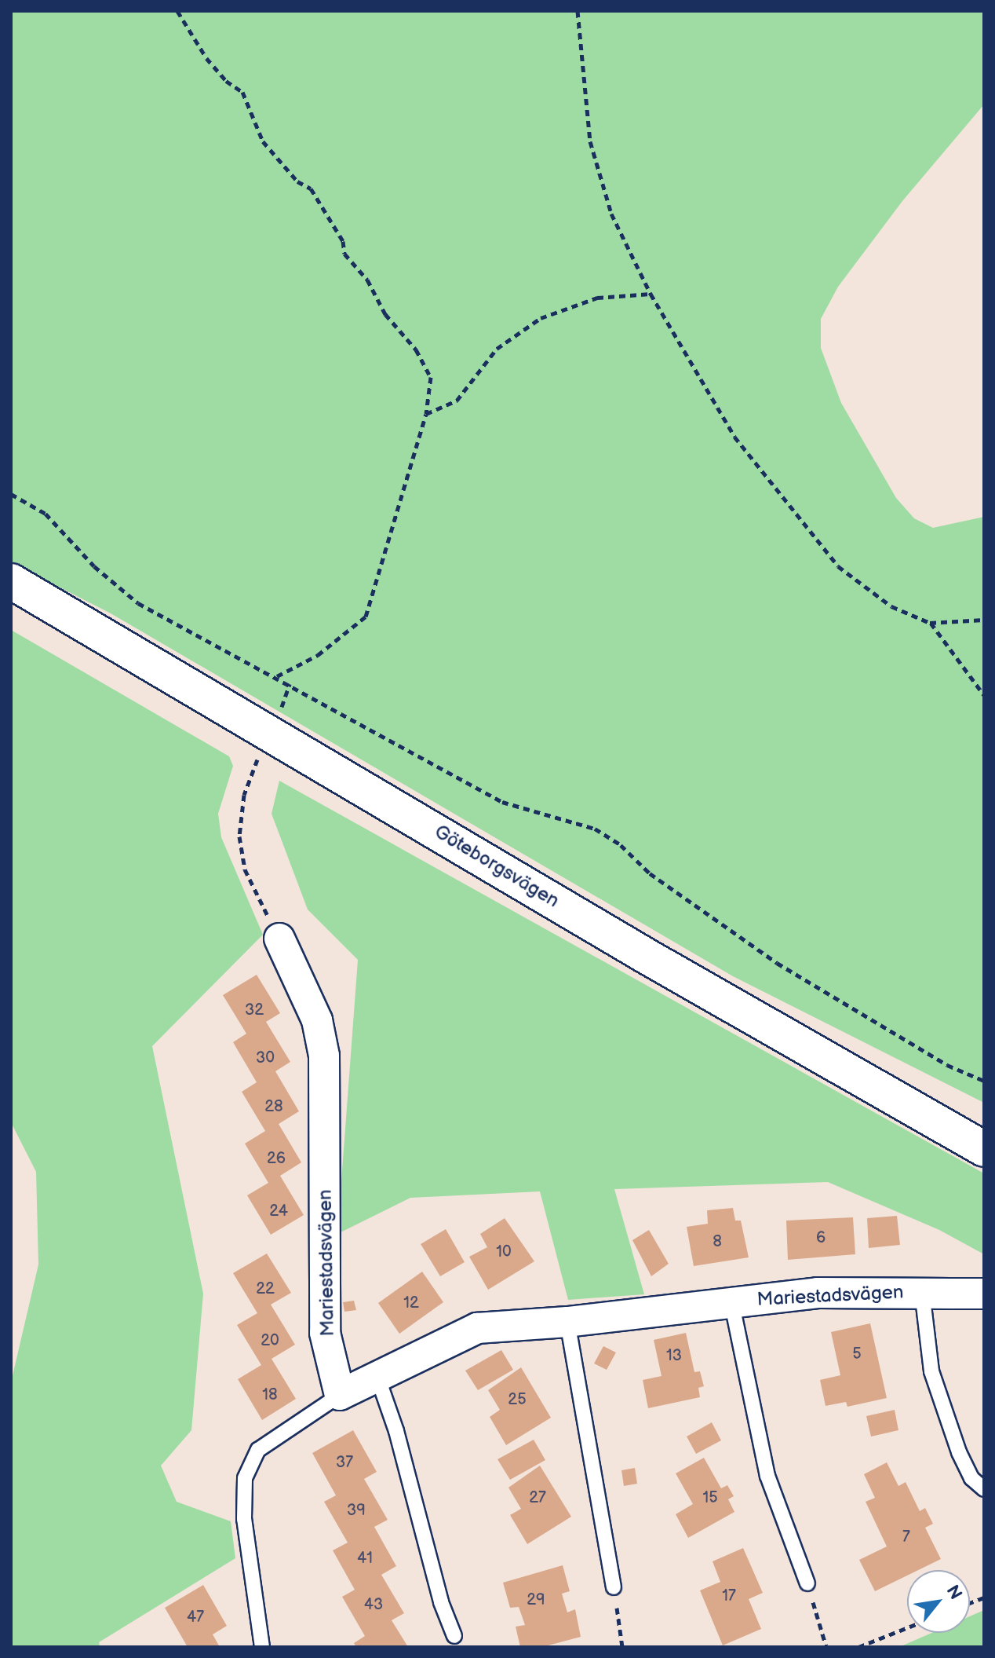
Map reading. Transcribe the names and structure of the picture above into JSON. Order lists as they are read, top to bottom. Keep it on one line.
{"streets":{"street":["Göteborgsvägen","Mariestadsvägen"]},"house_numbers":["32","30","28","26","24","6","8","10","22","12","20","5","13","18","25","37","27","15","39","7","41","17","29","43","47"],"north":"top right"}
